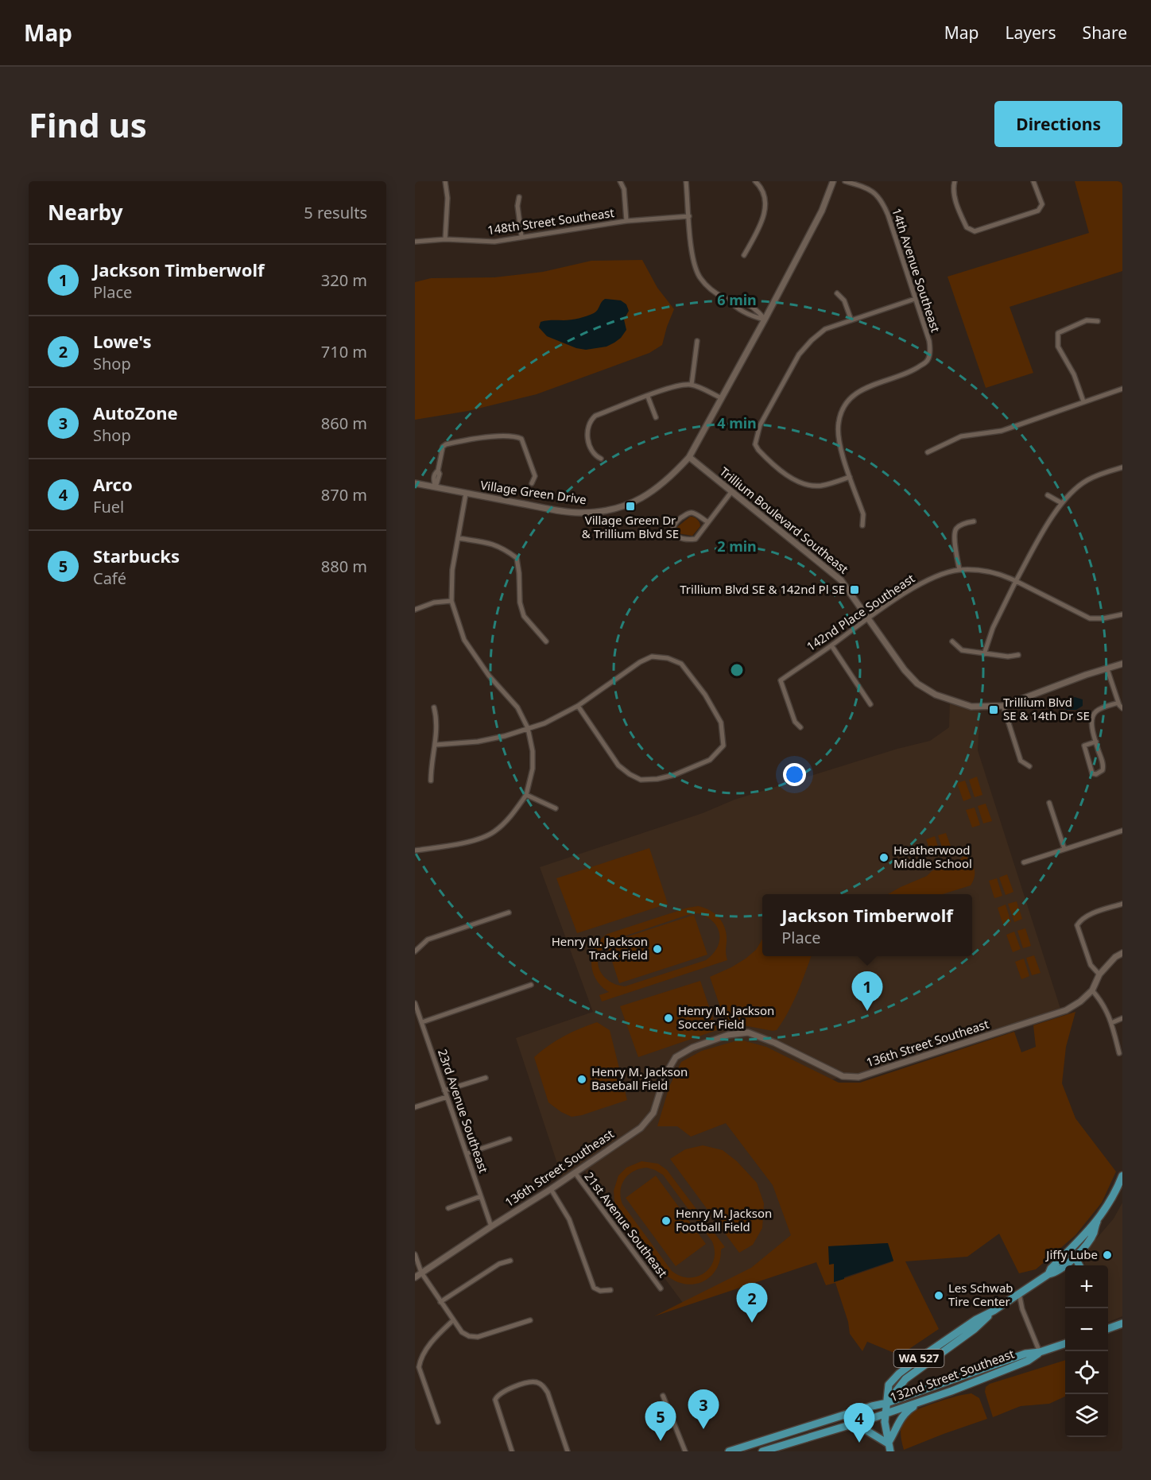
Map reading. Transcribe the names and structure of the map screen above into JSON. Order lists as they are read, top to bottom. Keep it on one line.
{"streets":{"main road":["WA 527","132nd Street Southeast"],"street":["148th Street Southeast","14th Avenue Southeast","Village Green Drive","Trillium Boulevard Southeast","142nd Place Southeast","136th Street Southeast","23rd Avenue Southeast","21st Avenue Southeast"]},"crossings":[["Village Green Drive","Trillium Boulevard Southeast"],["Trillium Boulevard Southeast","142nd Place Southeast"],["136th Street Southeast","23rd Avenue Southeast"],["136th Street Southeast","21st Avenue Southeast"],["WA 527","132nd Street Southeast"]],"places":{"transit":["Village Green Dr & Trillium Blvd SE","Trillium Blvd SE & 142nd Pl SE","Trillium Blvd SE & 14th Dr SE"],"other":["Heatherwood Middle School","Henry M. Jackson Track Field","Henry M. Jackson Soccer Field","Henry M. Jackson Baseball Field","Henry M. Jackson Football Field","Jiffy Lube","Les Schwab Tire Center"]},"page":{"header":"Map","nav":["Map","Layers","Share"],"buttons":"Directions","title":"Find us","heading":["Nearby","5 results"],"list":[{"mark":"1","name":"Jackson Timberwolf","note":"Place","value":"320 m"},{"mark":"2","name":"Lowe's","note":"Shop","value":"710 m"},{"mark":"3","name":"AutoZone","note":"Shop","value":"860 m"},{"mark":"4","name":"Arco","note":"Fuel","value":"870 m"},{"mark":"5","name":"Starbucks","note":"Café","value":"880 m"}],"popup":["Jackson Timberwolf","Place"],"pins":["1","2","3","5","4"],"map_buttons":["+","−"]},"rings":["6 min","4 min","2 min"]}
